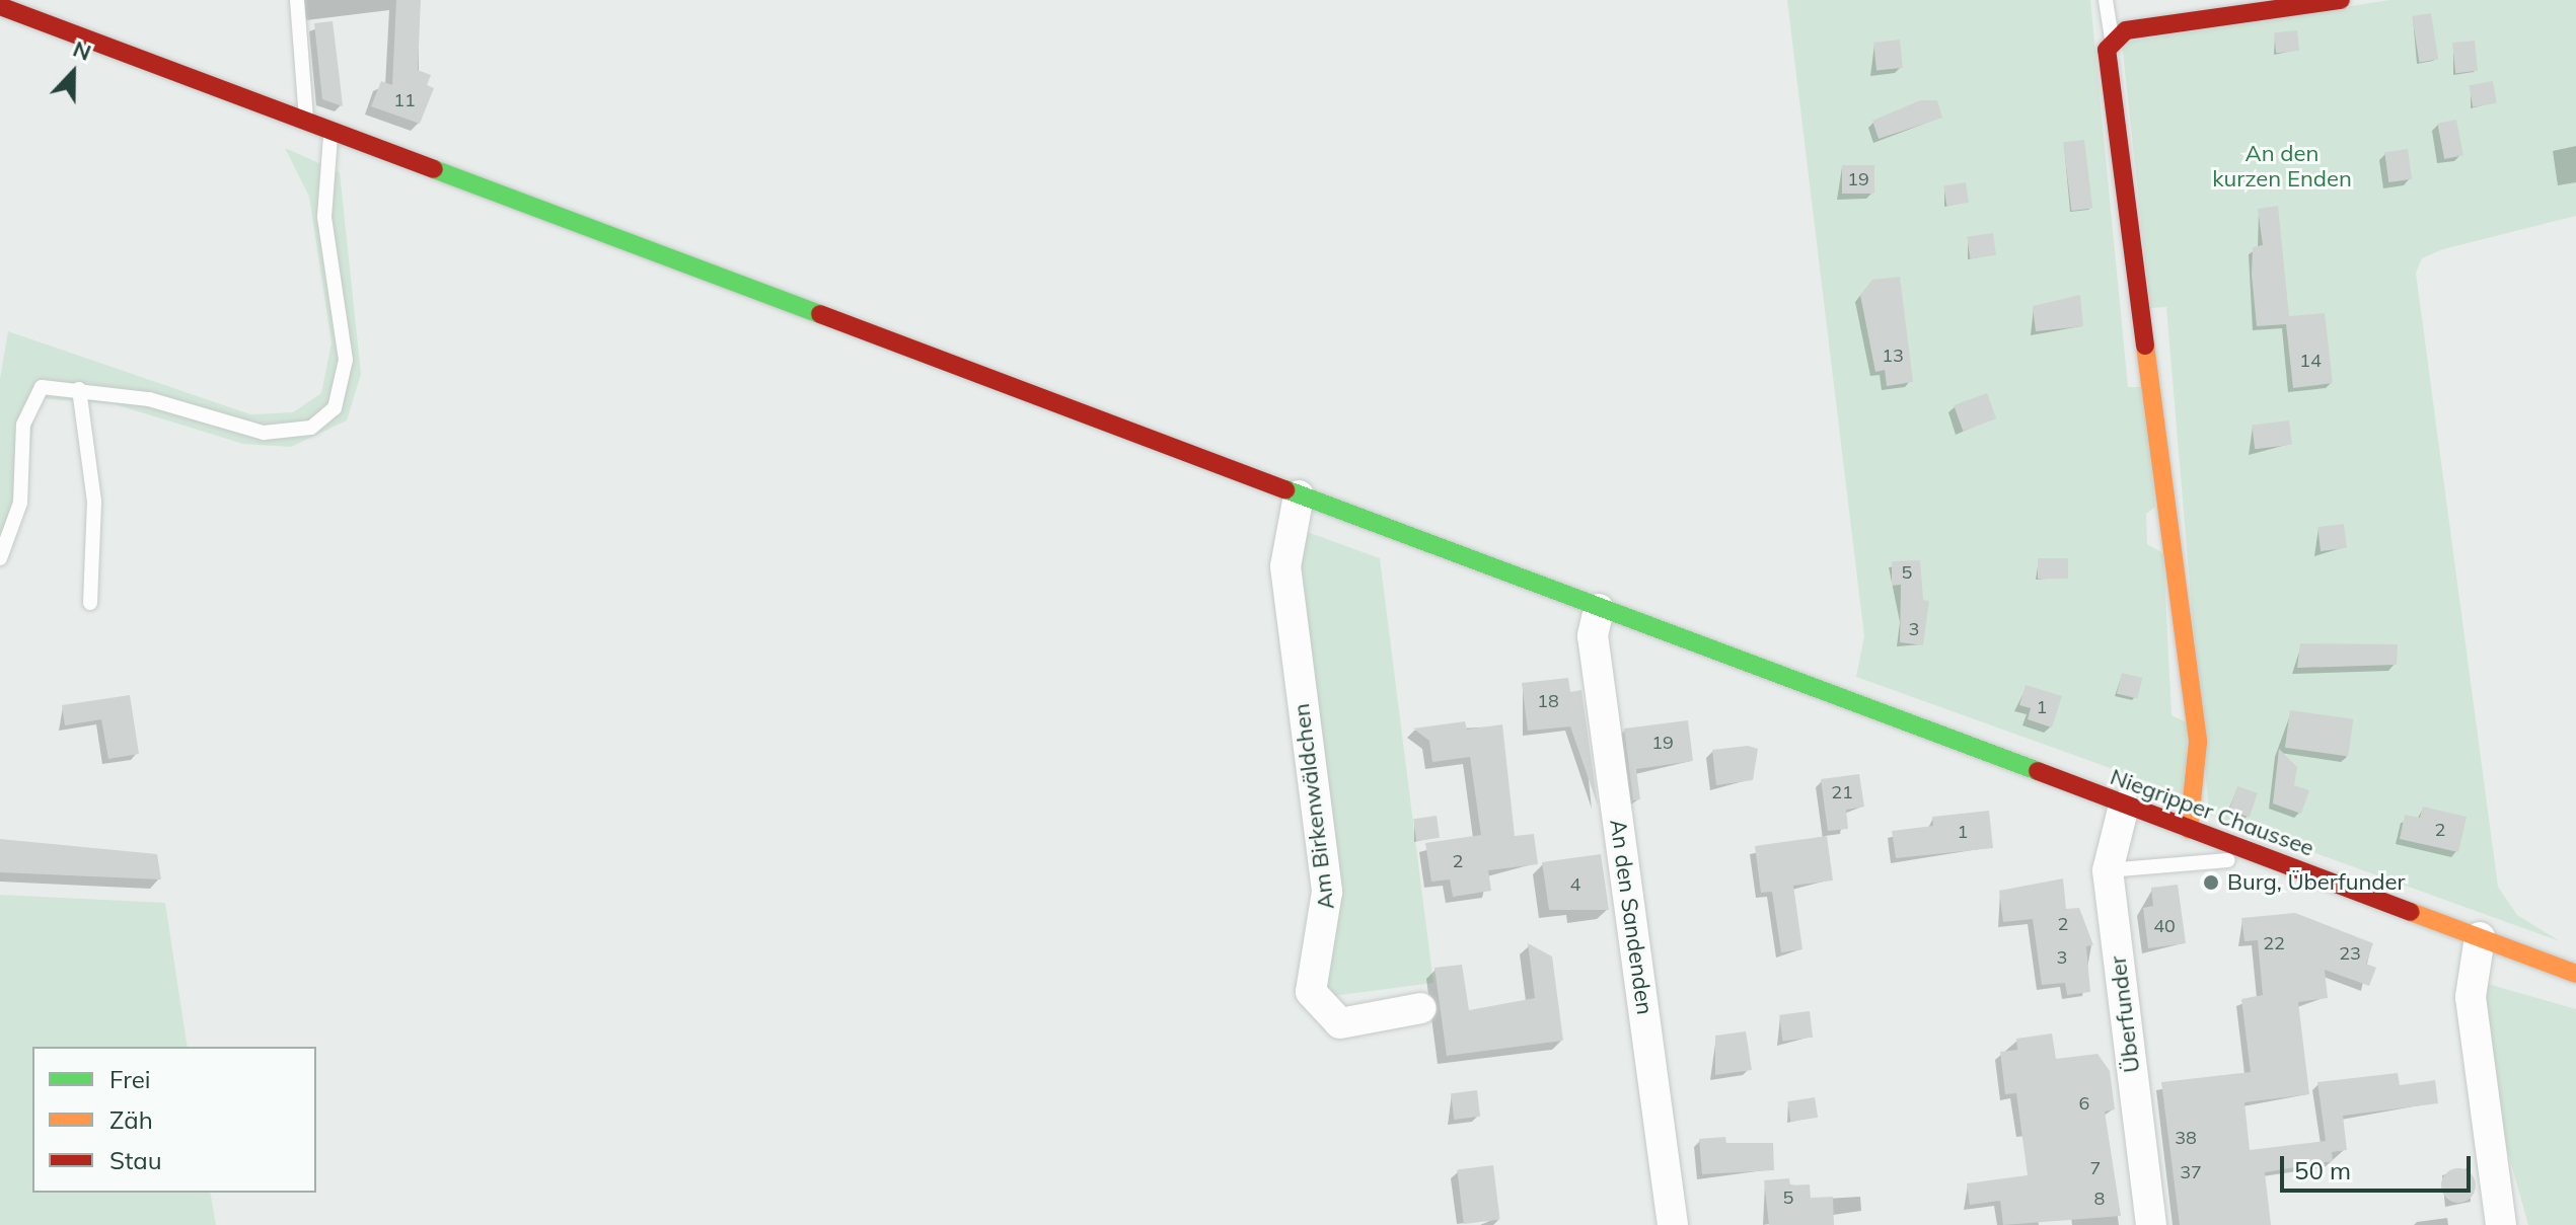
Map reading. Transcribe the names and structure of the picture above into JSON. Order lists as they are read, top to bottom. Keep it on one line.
{"streets":{"main road":["Niegripper Chaussee"],"street":["Am Birkenwäldchen","An den Sandenden","Überfunder"]},"crossings":[["Am Birkenwäldchen","Niegripper Chaussee"],["Niegripper Chaussee","An den Sandenden"],["Niegripper Chaussee","Überfunder"]],"parks":["An den kurzen Enden"],"places":["Burg, Überfunder"],"house_numbers":["11","19","13","14","5","3","18","1","19","21","2","1","2","4","2","40","22","23","3","6","38","7","37","5","8"],"legend":["Frei","Zäh","Stau"],"scale_bar":"50 m","north":"top"}
